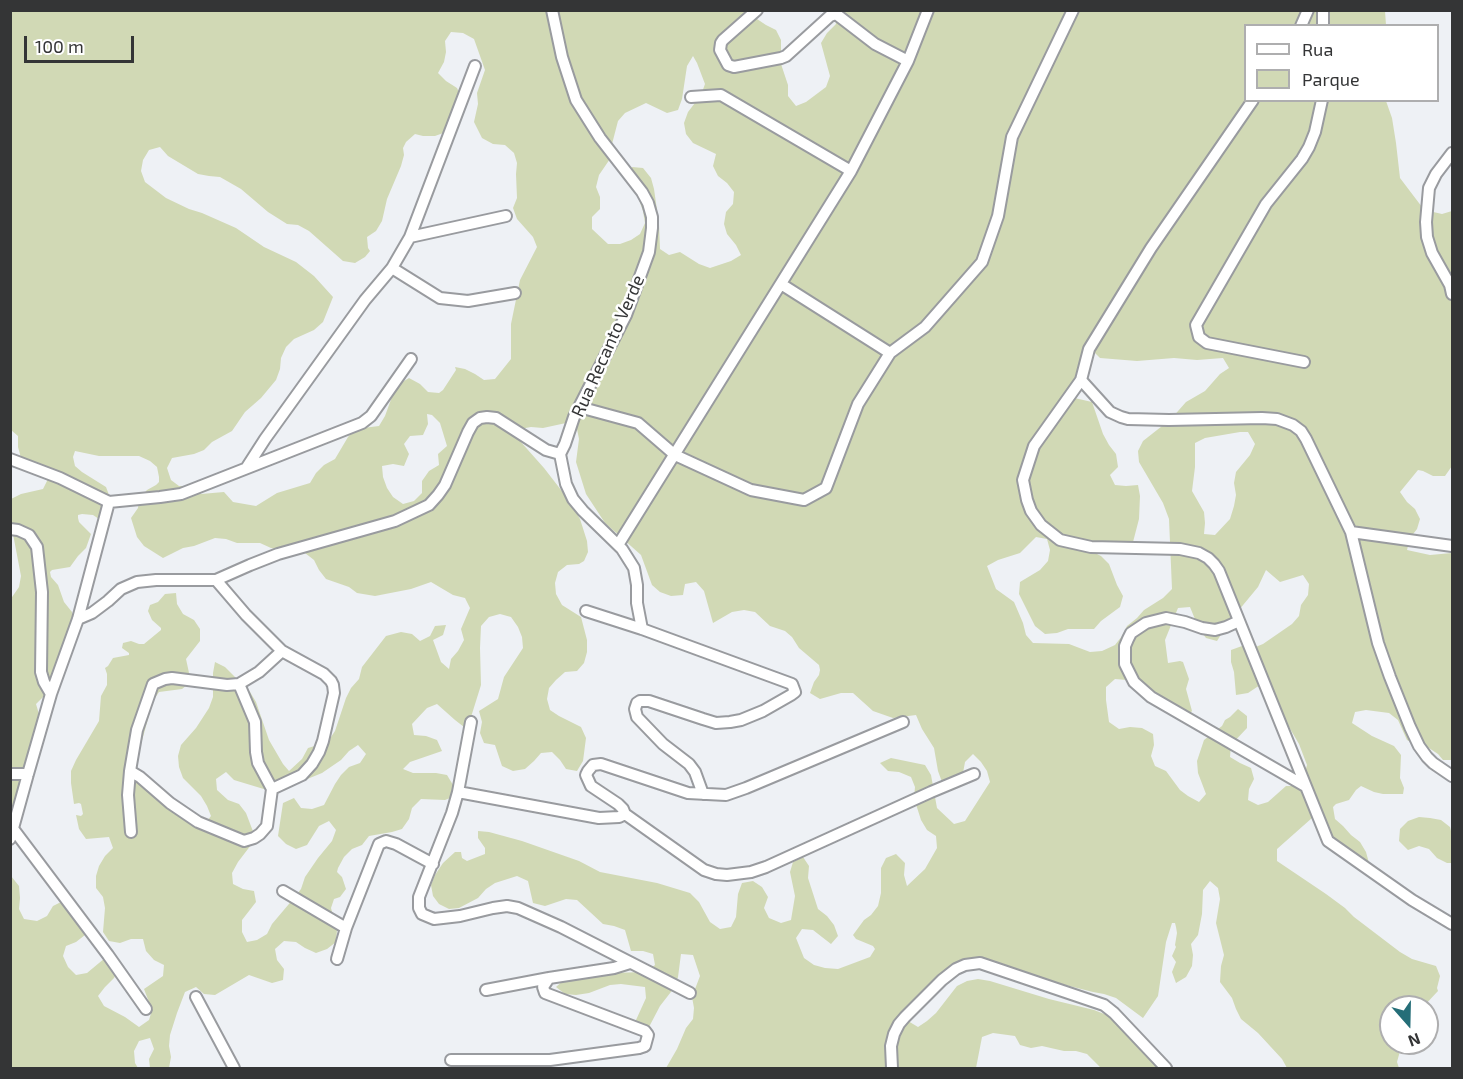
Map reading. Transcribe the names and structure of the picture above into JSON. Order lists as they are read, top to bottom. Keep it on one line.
{"streets":{"street":["Rua Recanto Verde"]},"legend":["Rua","Parque"],"scale_bar":"100 m","north":"bottom"}
